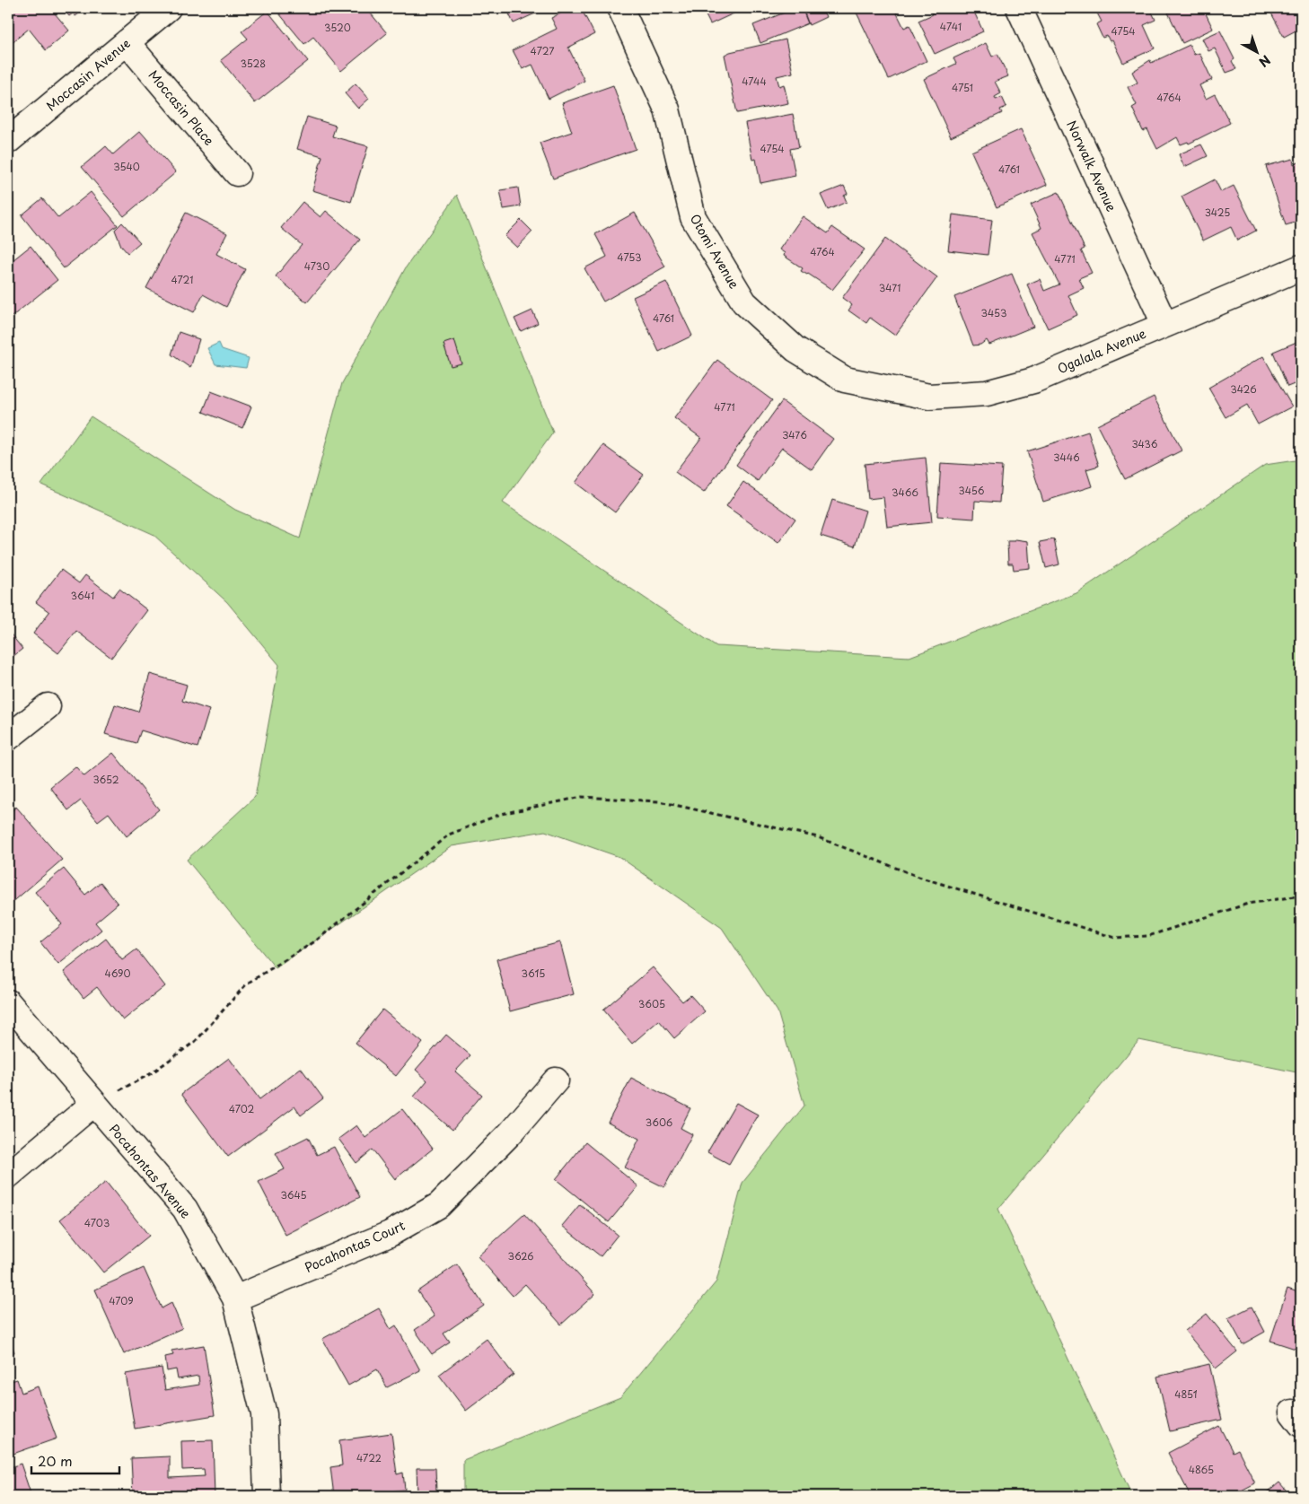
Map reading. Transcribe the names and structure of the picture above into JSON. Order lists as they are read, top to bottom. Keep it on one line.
{"streets":{"street":["Moccasin Avenue","Moccasin Place","Norwalk Avenue","Otomi Avenue","Ogalala Avenue","Pocahontas Avenue","Pocahontas Court"]},"crossings":[["Moccasin Avenue","Moccasin Place"],["Norwalk Avenue","Ogalala Avenue"],["Otomi Avenue","Ogalala Avenue"],["Pocahontas Avenue","Pocahontas Court"]],"house_numbers":["4741","3520","4754","4727","3528","4744","4751","4764","4754","3540","4761","3425","4764","4753","4771","4730","4721","3471","3453","4761","3426","4771","3476","3436","3446","3456","3466","3641","3652","4690","3615","3605","4702","3606","3645","4703","3626","4709","4851","4722","4865"],"scale_bar":"20 m","north":"bottom right"}
